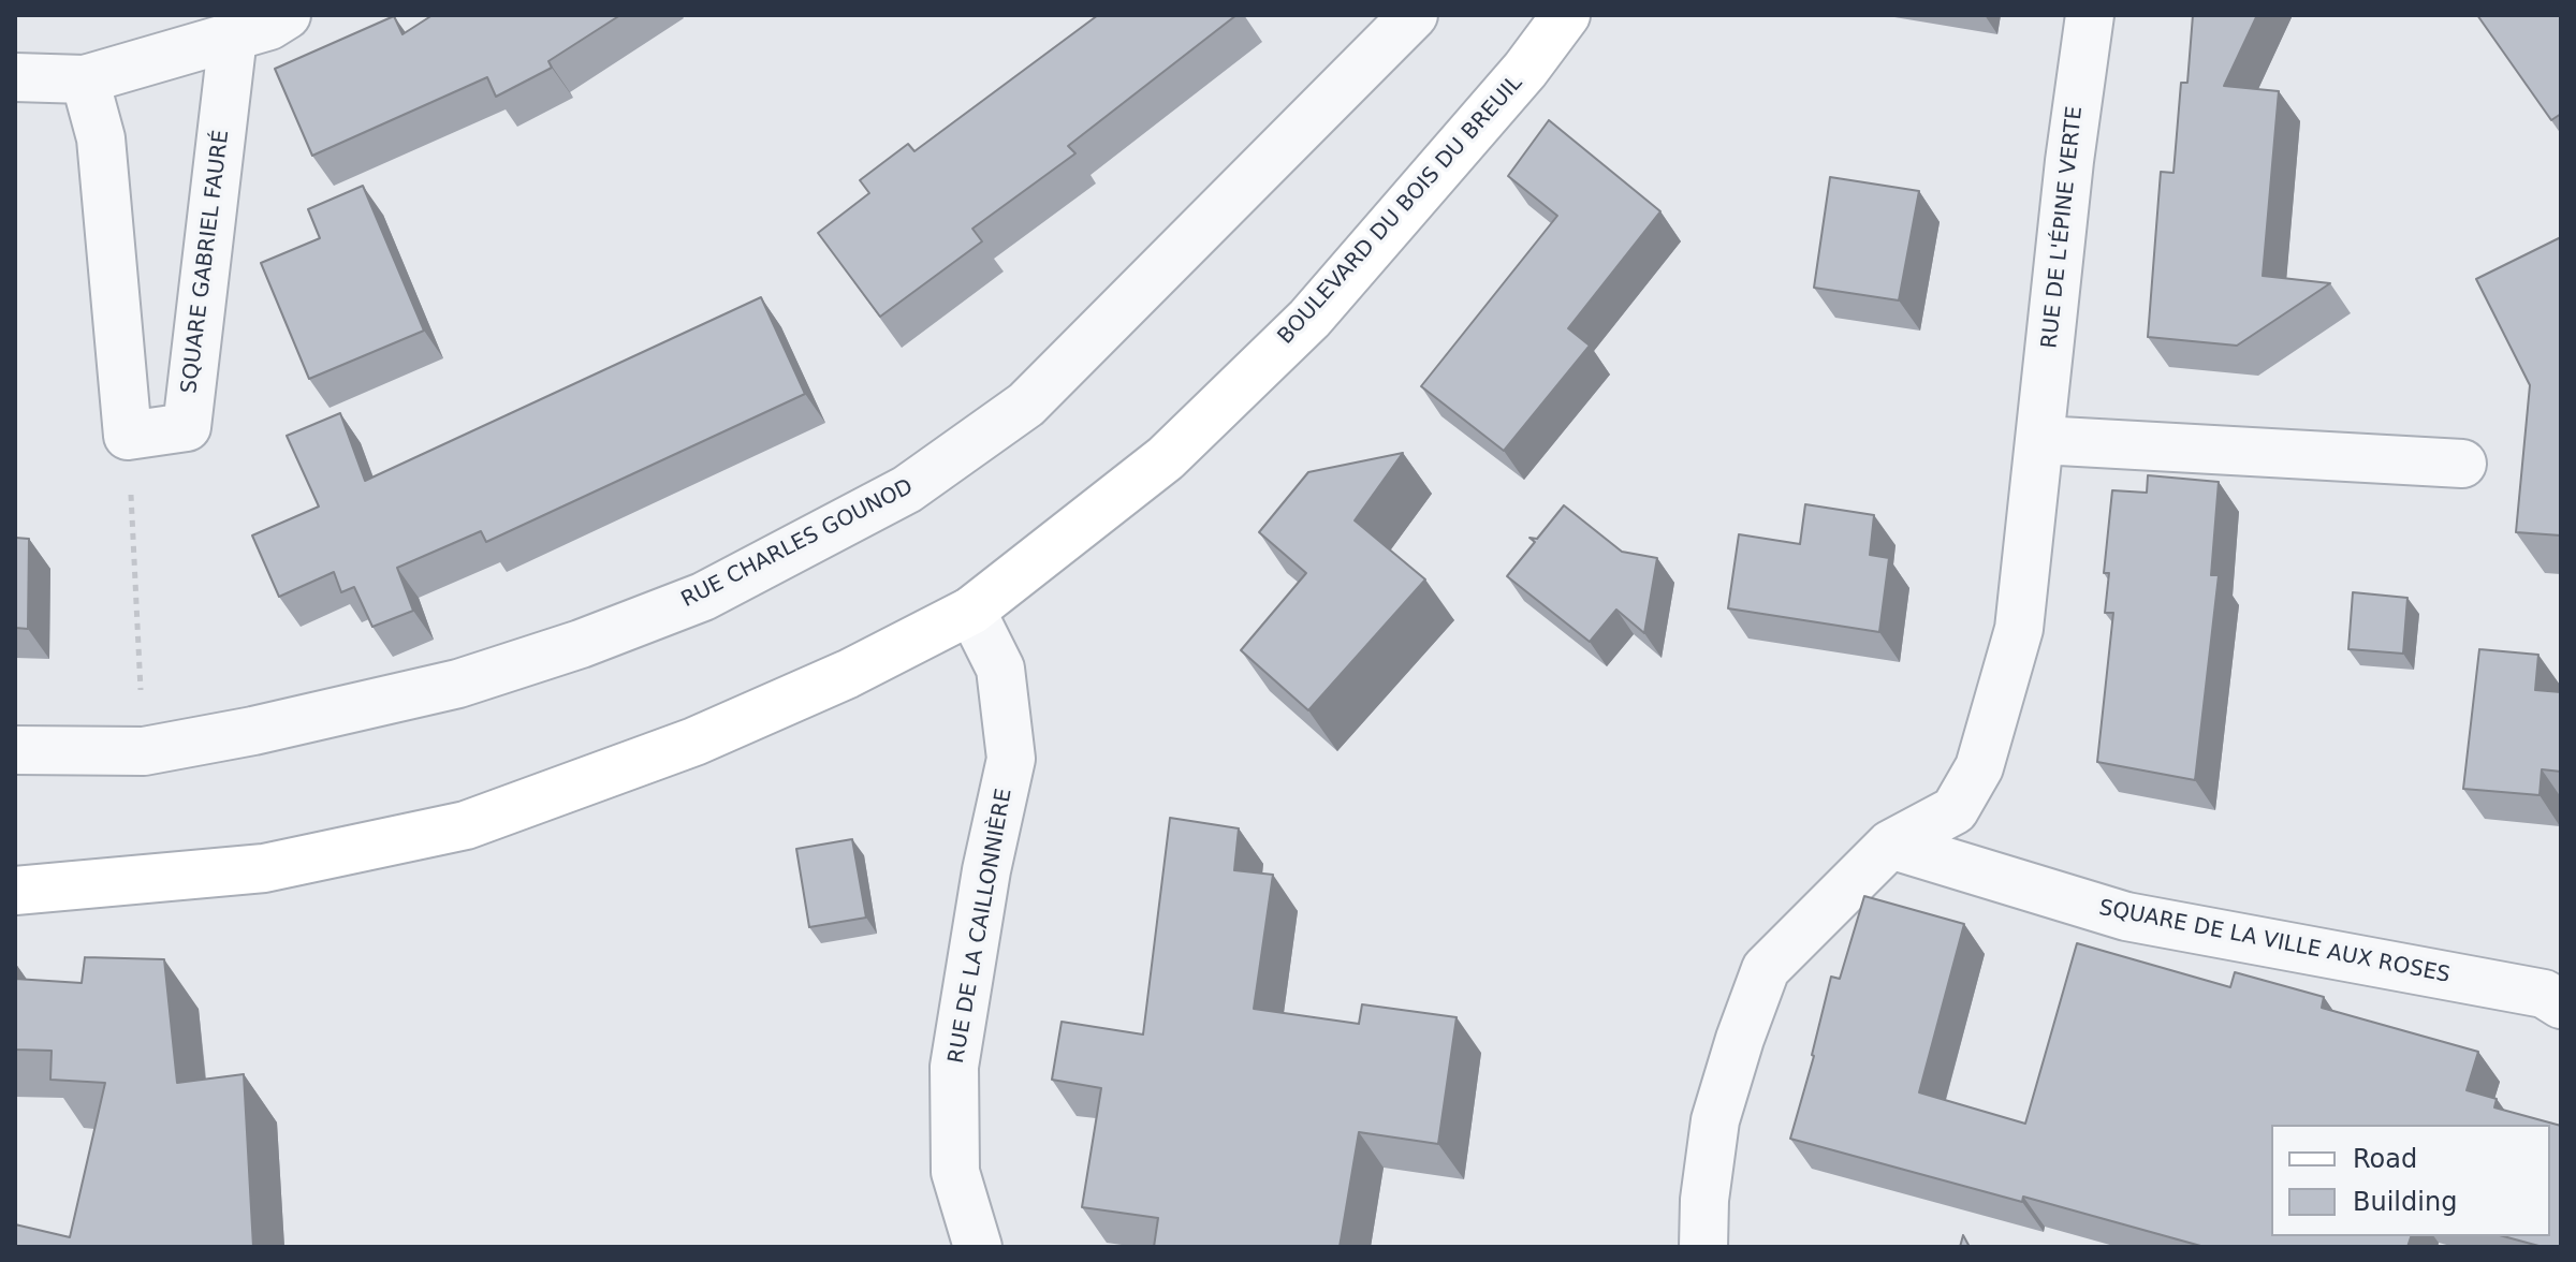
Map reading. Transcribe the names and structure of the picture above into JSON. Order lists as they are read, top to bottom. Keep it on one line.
{"streets":{"main road":["BOULEVARD DU BOIS DU BREUIL"],"street":["RUE DE L'ÉPINE VERTE","SQUARE GABRIEL FAURÉ","RUE CHARLES GOUNOD","RUE DE LA CAILLONNIÈRE","SQUARE DE LA VILLE AUX ROSES"]},"crossings":[["BOULEVARD DU BOIS DU BREUIL","RUE DE LA CAILLONNIÈRE"],["RUE DE L'ÉPINE VERTE","SQUARE DE LA VILLE AUX ROSES"]],"legend":["Road","Building"]}
